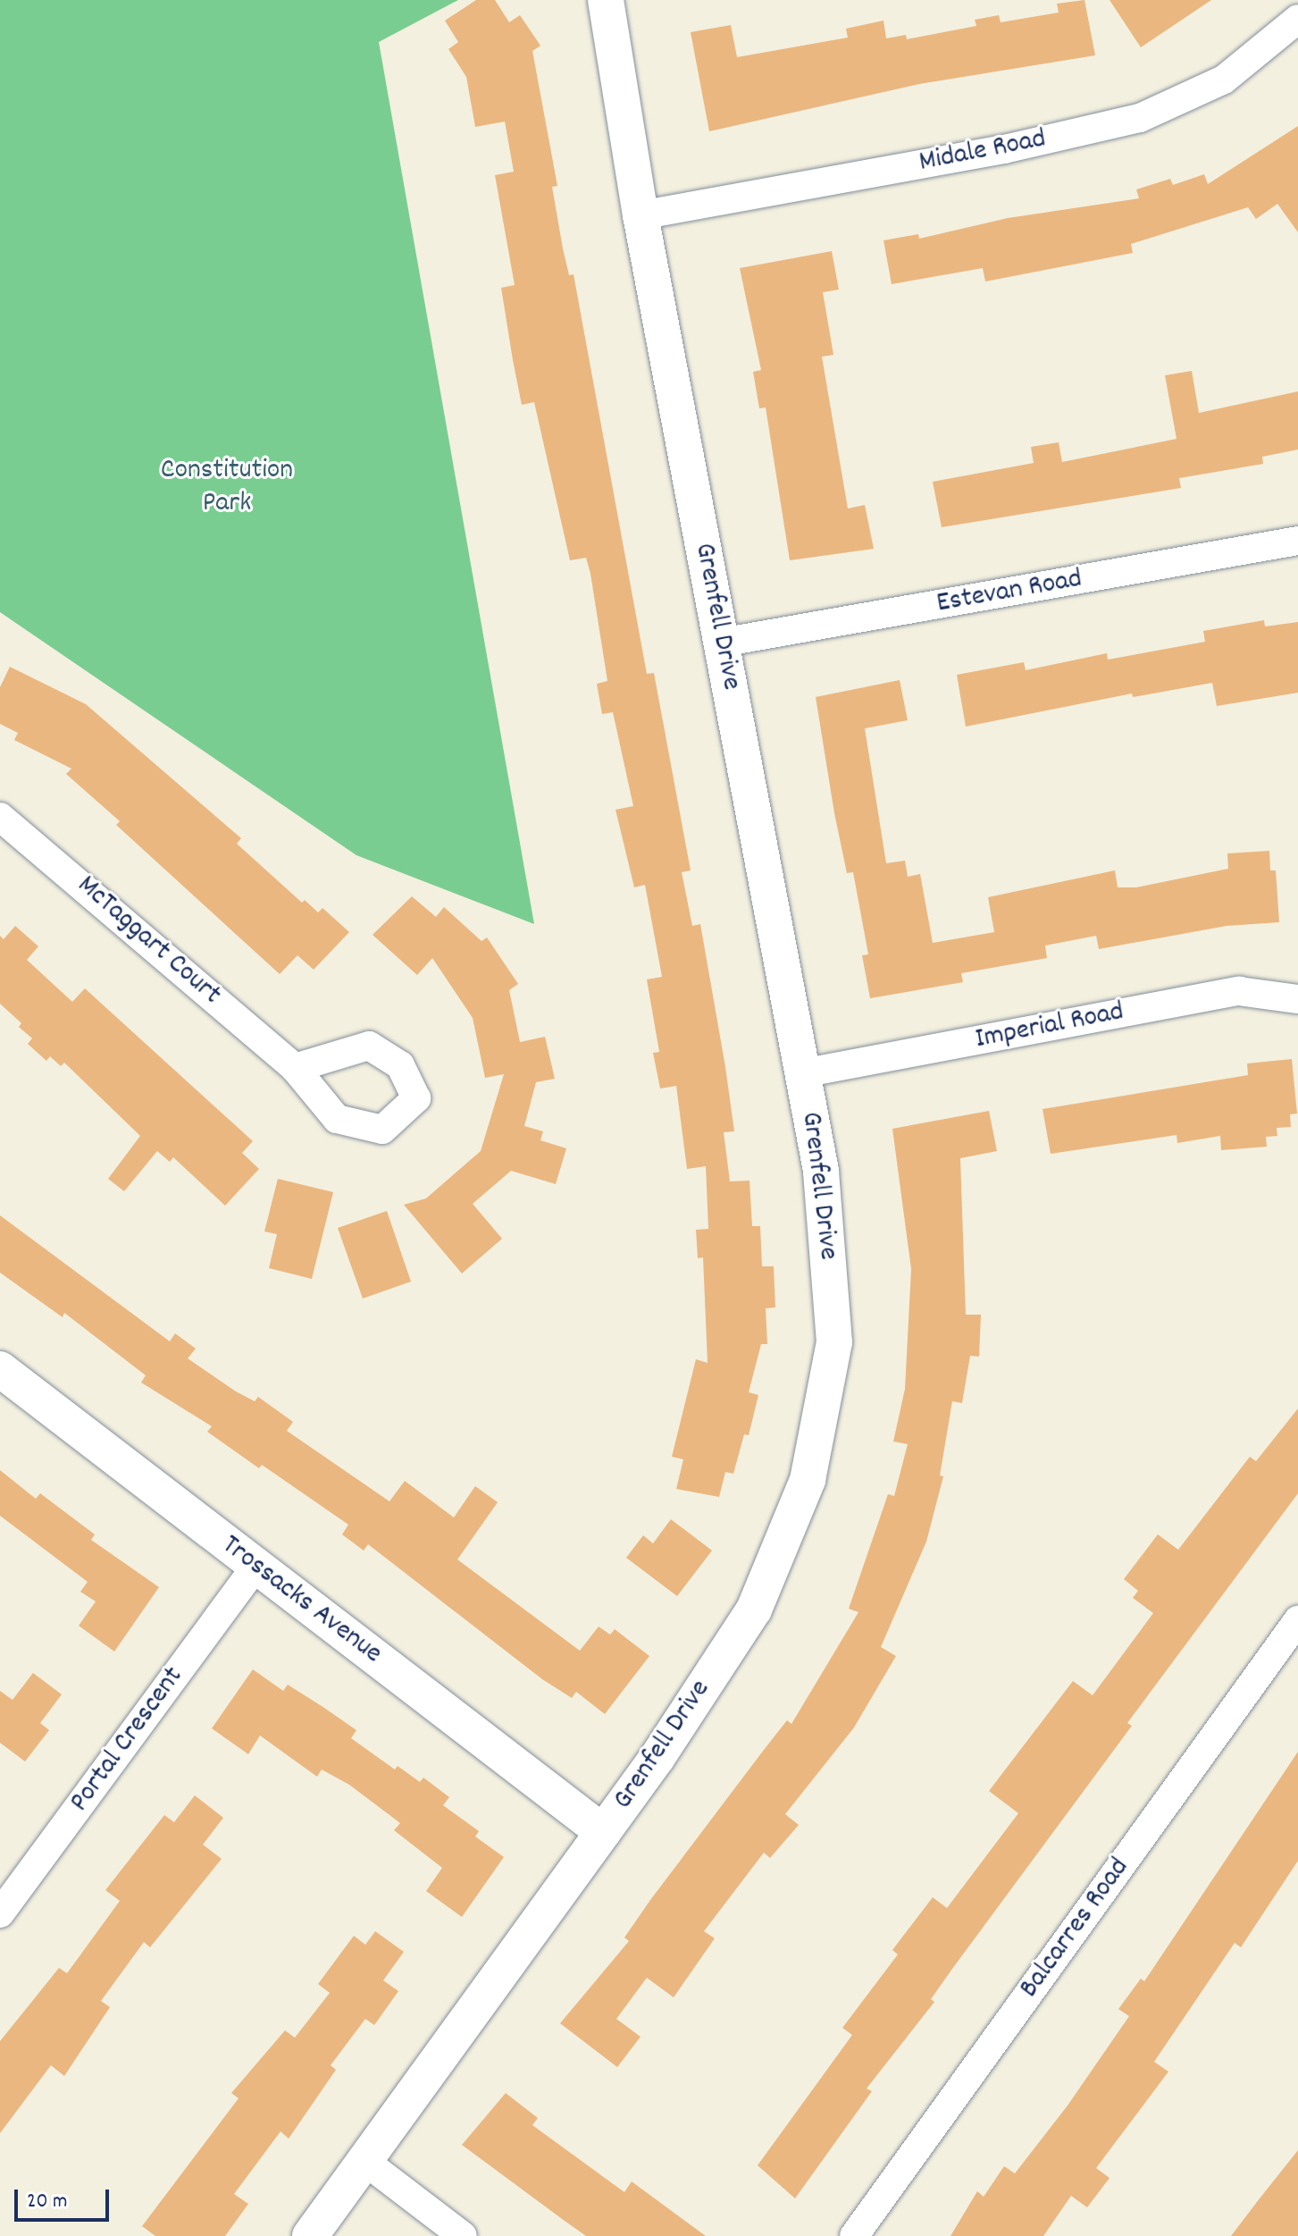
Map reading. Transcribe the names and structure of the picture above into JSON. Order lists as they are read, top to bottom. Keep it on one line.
{"streets":{"street":["Midale Road","Estevan Road","Grenfell Drive","McTaggart Court","Imperial Road","Trossacks Avenue","Portal Crescent","Balcarres Road"]},"crossings":[["Midale Road","Grenfell Drive"],["Estevan Road","Grenfell Drive"],["Grenfell Drive","Imperial Road"],["Grenfell Drive","Trossacks Avenue"],["Trossacks Avenue","Portal Crescent"]],"parks":["Constitution Park"],"scale_bar":"20 m"}
